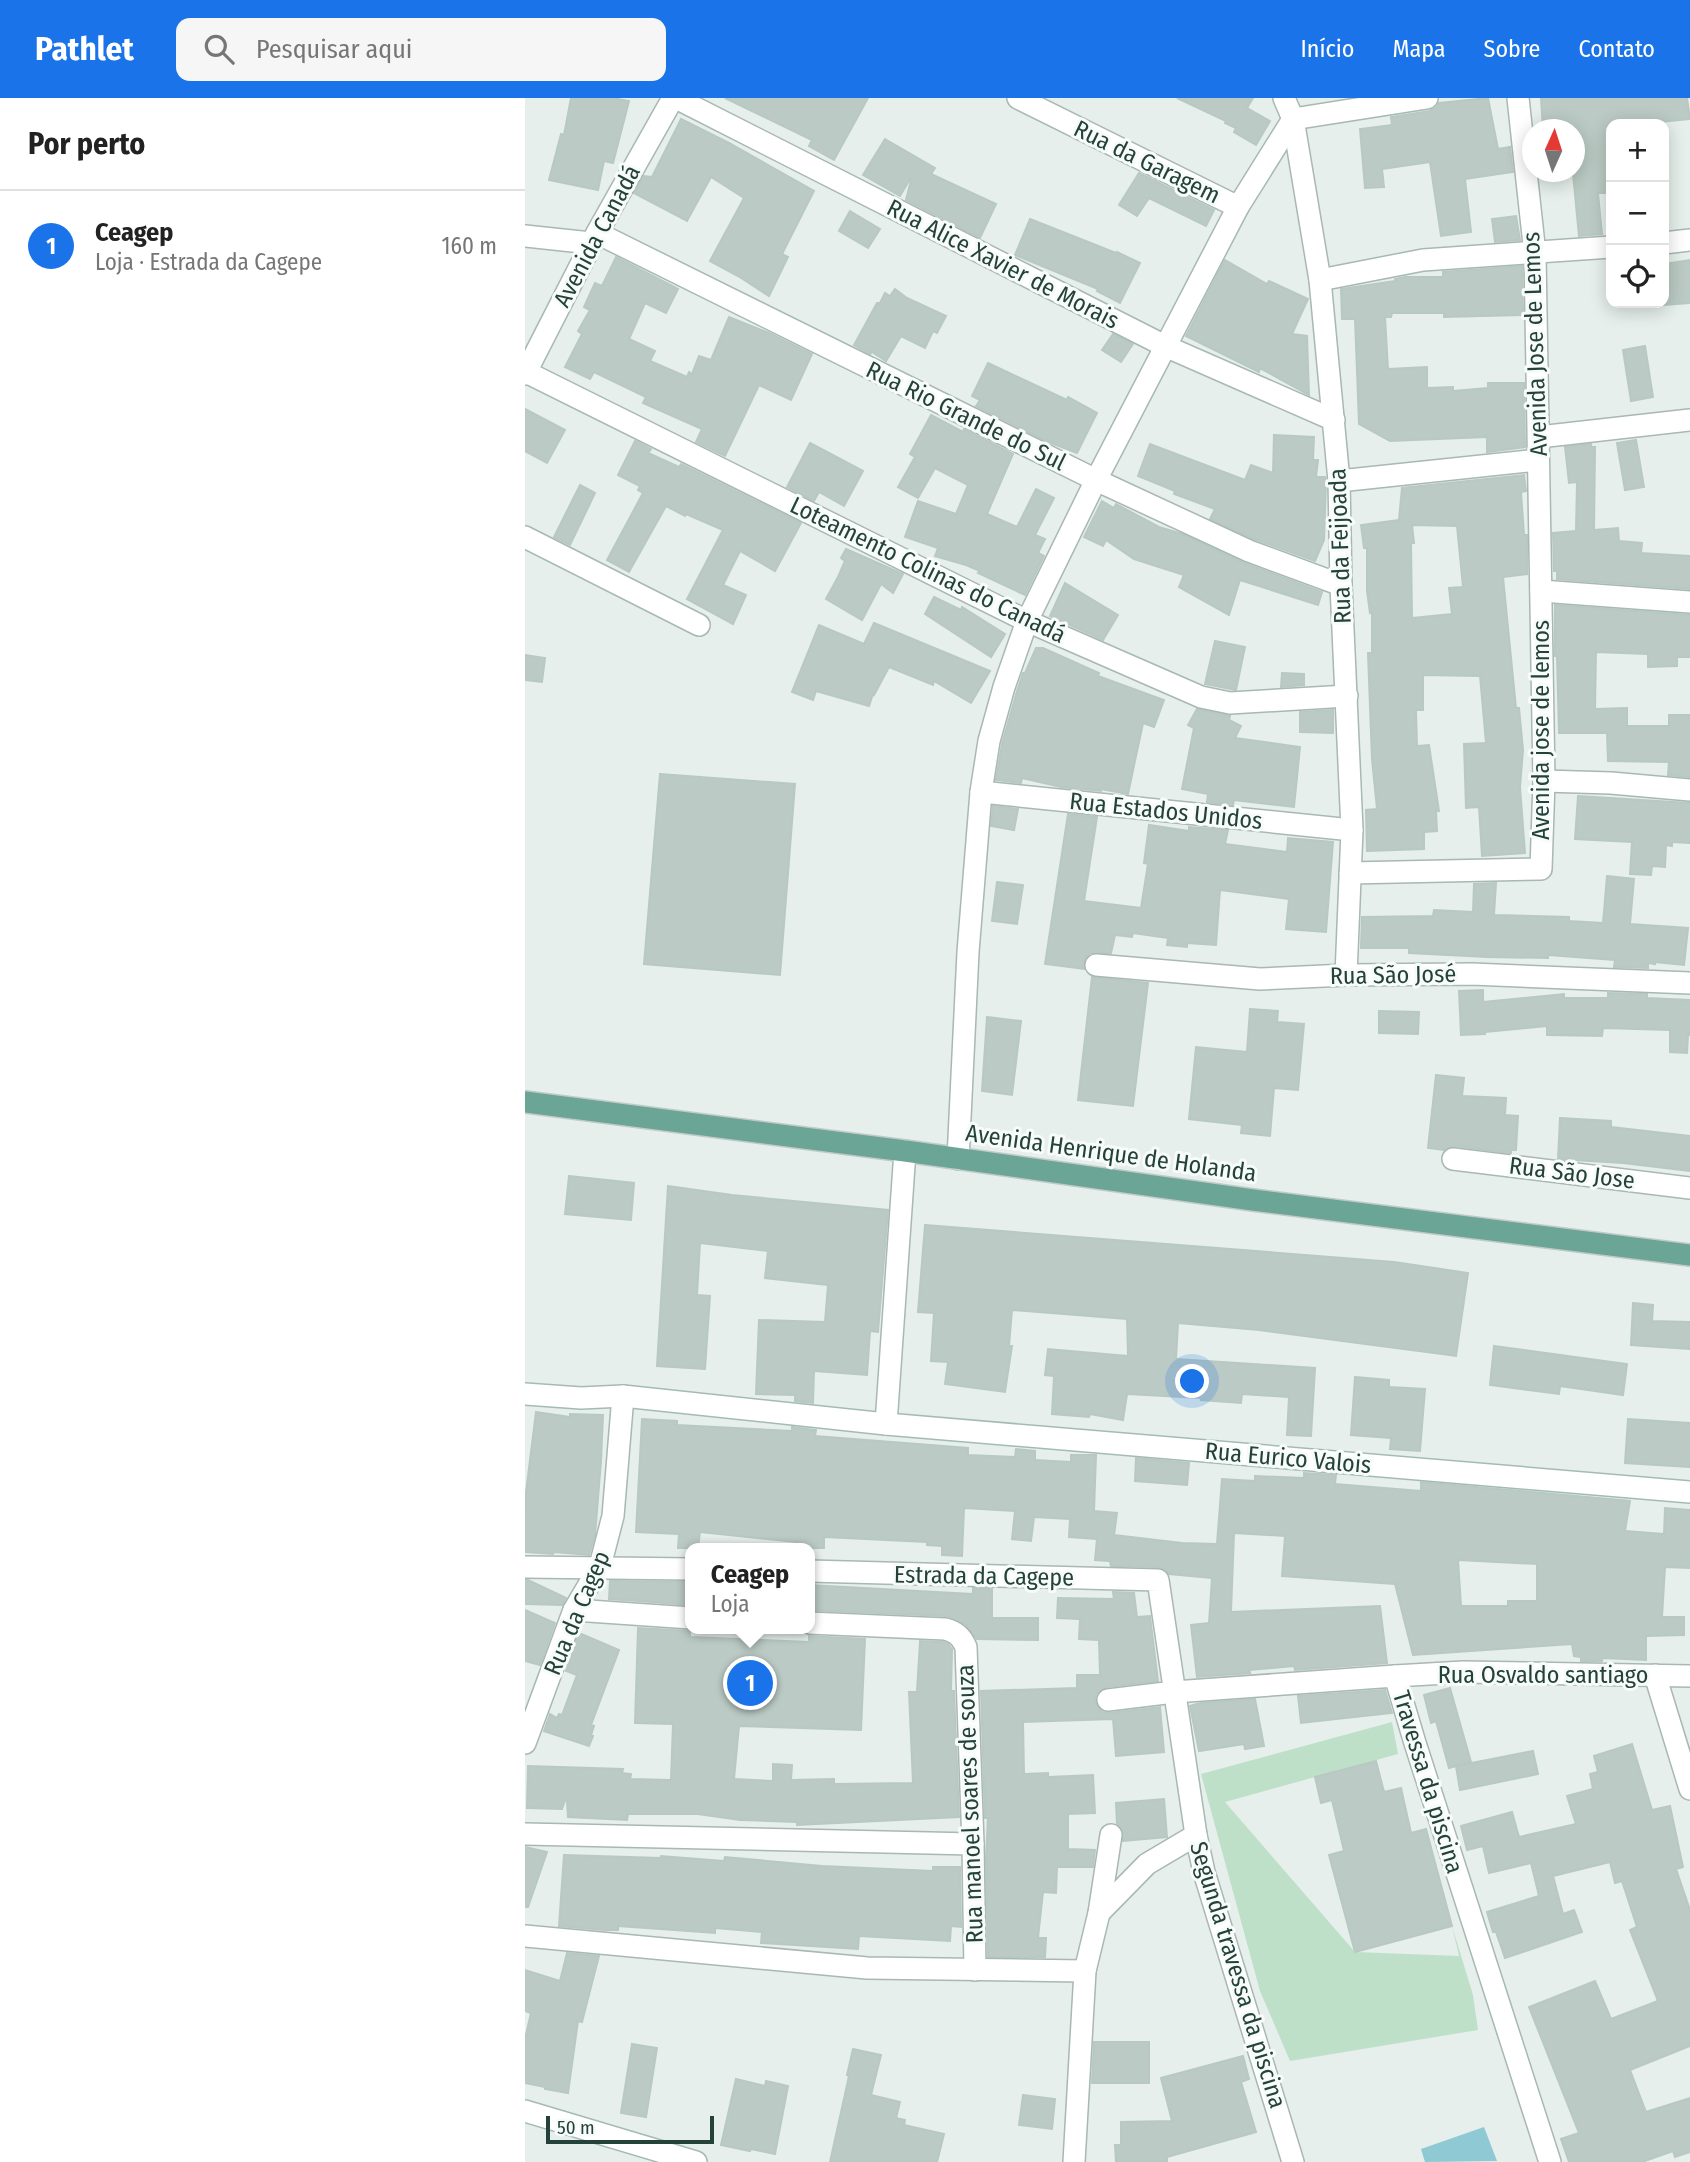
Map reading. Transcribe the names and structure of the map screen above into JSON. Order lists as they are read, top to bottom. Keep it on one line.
{"streets":{"main road":["Avenida Henrique de Holanda"],"street":["Rua da Garagem","Avenida Canadá","Rua Alice Xavier de Morais","Avenida Jose de Lemos","Rua Rio Grande do Sul","Rua da Feijoada","Loteamento Colinas do Canadá","Avenida jose de lemos","Rua Estados Unidos","Rua São José","Rua São Jose","Rua Eurico Valois","Estrada da Cagepe","Rua da Cagep","Rua Osvaldo santiago","Travessa da piscina","Rua manoel soares de souza","Segunda travessa da piscina"]},"crossings":[["Avenida Canadá","Rua Alice Xavier de Morais"],["Avenida Canadá","Rua Rio Grande do Sul"],["Avenida Canadá","Loteamento Colinas do Canadá"],["Rua Alice Xavier de Morais","Rua da Feijoada"],["Avenida Jose de Lemos","Avenida jose de lemos"],["Rua Rio Grande do Sul","Rua da Feijoada"],["Rua da Feijoada","Loteamento Colinas do Canadá"],["Rua da Feijoada","Avenida jose de lemos"],["Rua da Feijoada","Rua Estados Unidos"],["Rua da Feijoada","Rua São José"],["Rua Eurico Valois","Rua da Cagep"],["Estrada da Cagepe","Segunda travessa da piscina"],["Rua Osvaldo santiago","Travessa da piscina"],["Travessa da piscina","Segunda travessa da piscina"]],"scale_bar":"50 m","north":"top","page":{"header":"Pathlet","search":"Pesquisar aqui","nav":["Início","Mapa","Sobre","Contato"],"heading":"Por perto","map_buttons":["+","−"],"list":[{"mark":"1","name":"Ceagep","note":"Loja · Estrada da Cagepe","value":"160 m"}],"popup":["Ceagep","Loja"],"pins":"1","scale":"50 m"}}
